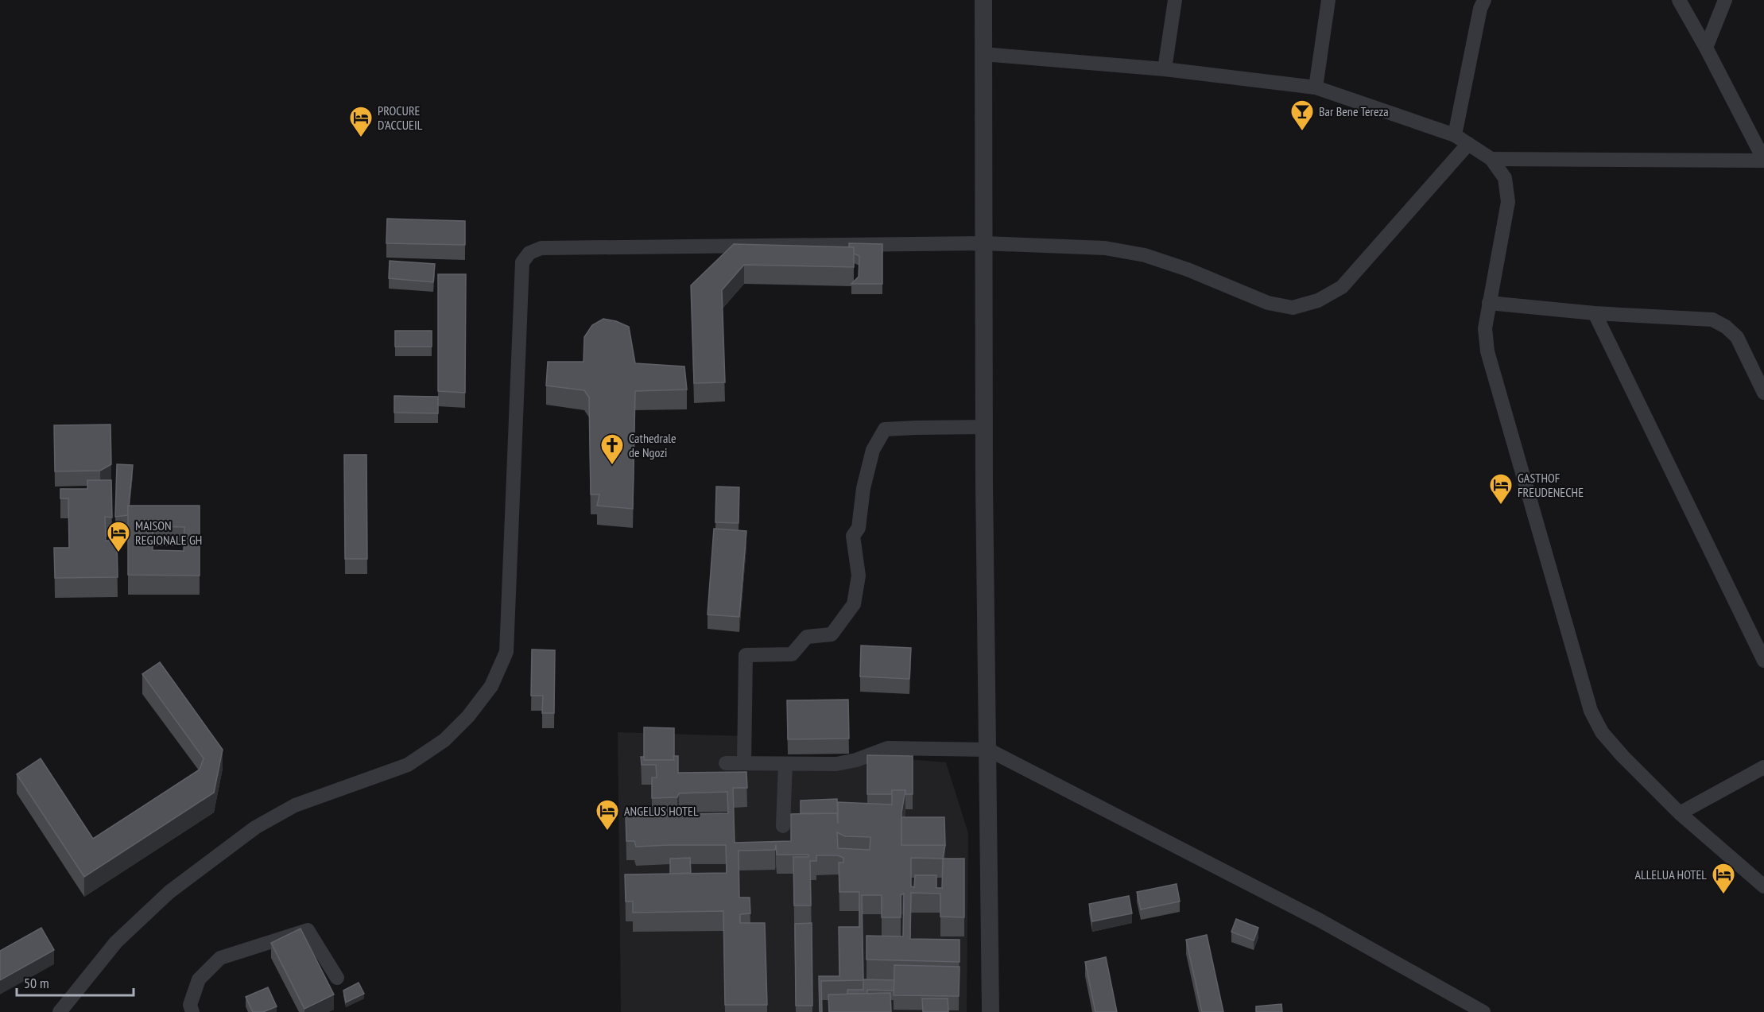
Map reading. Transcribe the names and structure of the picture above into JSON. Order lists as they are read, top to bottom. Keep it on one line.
{"places":{"bar":["Bar Bene Tereza"],"hotel":["PROCURE D'ACCUEIL","GASTHOF FREUDENECHE","MAISON REGIONALE GH","ANGELUS HOTEL","ALLELUA HOTEL"],"church":["Cathedrale de Ngozi"]},"scale_bar":"50 m"}
